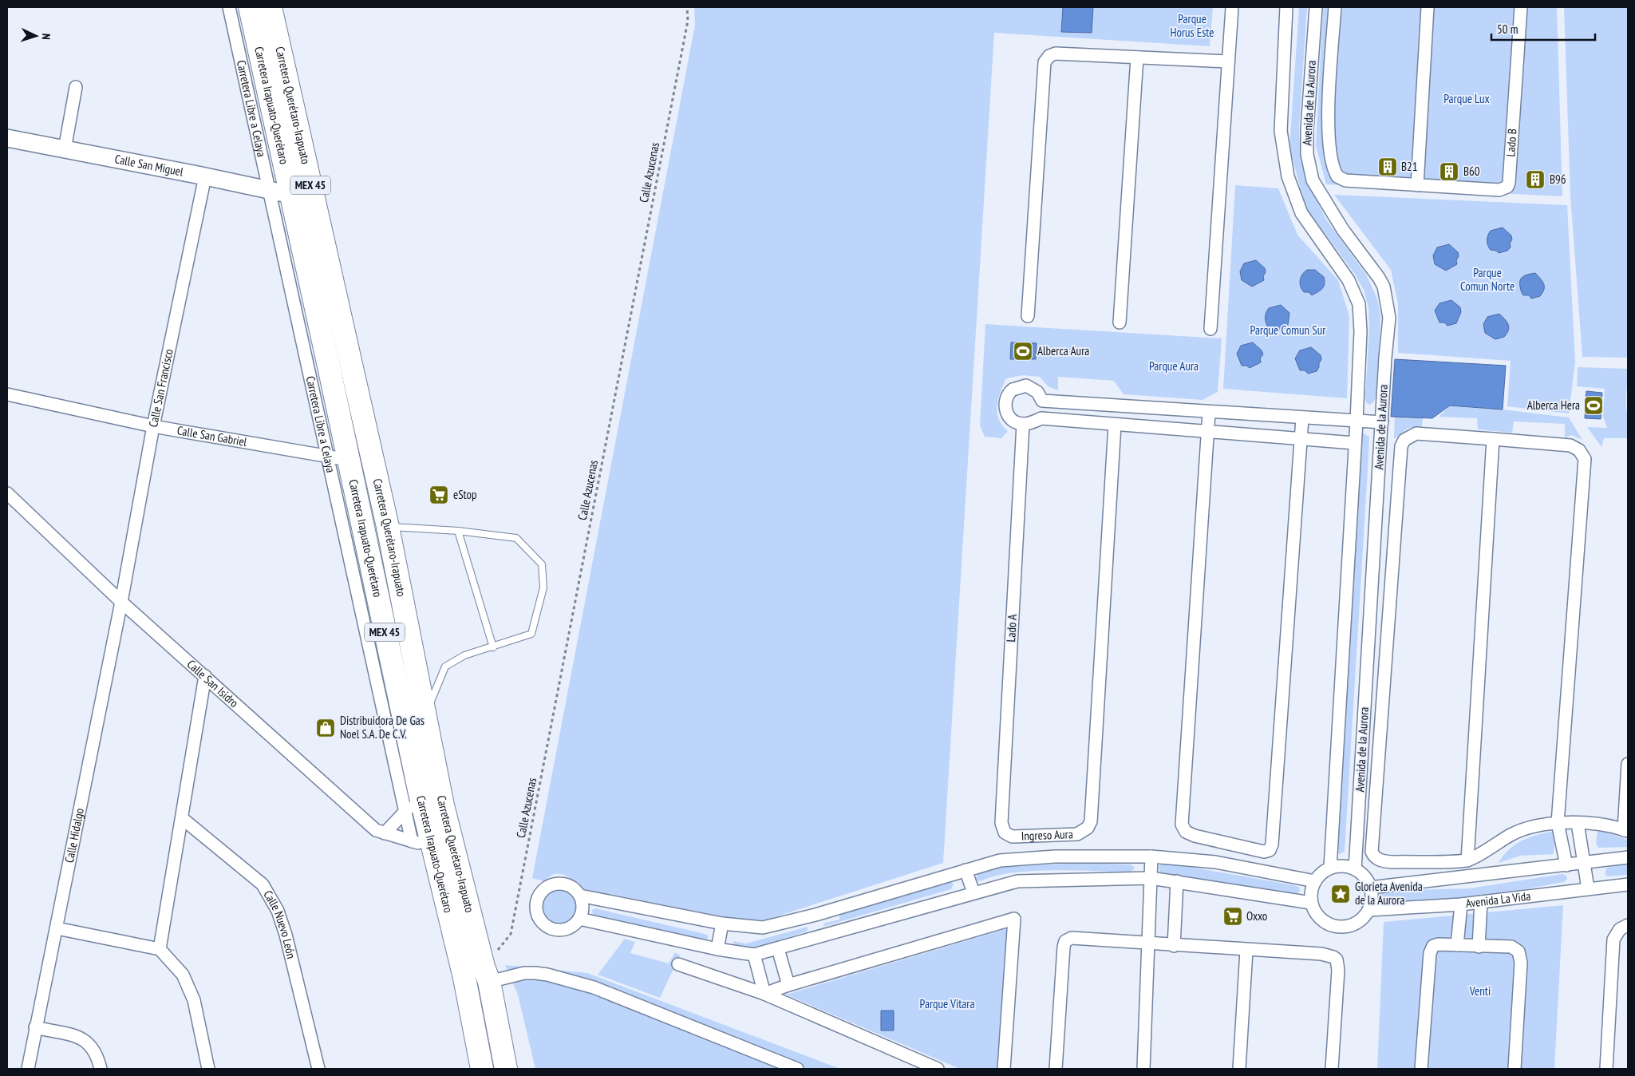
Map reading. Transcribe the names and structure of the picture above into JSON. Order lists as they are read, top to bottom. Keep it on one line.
{"streets":{"highway":["Carretera Irapuato-Querétaro","Carretera Querétaro-Irapuato","MEX 45"],"street":["Avenida de la Aurora","Carretera Libre a Celaya","Lado B","Calle San Miguel","Calle San Francisco","Calle San Gabriel","Lado A","Calle San Isidro","Ingreso Aura","Calle Hidalgo","Avenida La Vida","Calle Nuevo León"],"path":["Calle Azucenas"]},"crossings":[["Avenida de la Aurora","Avenida La Vida"],["Carretera Irapuato-Querétaro","Calle San Miguel"],["Carretera Irapuato-Querétaro","Calle San Gabriel"],["Carretera Irapuato-Querétaro","Calle San Isidro"],["Carretera Querétaro-Irapuato","Calle Azucenas"],["Carretera Libre a Celaya","Calle San Miguel"],["Carretera Libre a Celaya","Calle San Gabriel"],["Carretera Libre a Celaya","Calle San Isidro"],["Calle San Miguel","Calle San Francisco"],["Calle San Francisco","Calle San Gabriel"],["Calle San Francisco","Calle San Isidro"],["Calle San Francisco","Calle Hidalgo"],["Lado A","Ingreso Aura"],["Calle San Isidro","Calle Hidalgo"]],"parks":["Parque Horus Este","Parque Lux","Parque Comun Norte","Parque Comun Sur","Parque Aura","Venti","Parque Vitara"],"places":{"building":["B21","B60","B96"],"sports":["Alberca Aura","Alberca Hera"],"supermarket":["eStop","Oxxo"],"shop":["Distribuidora De Gas Noel S.A. De C.V."],"place":["Glorieta Avenida de la Aurora"]},"scale_bar":"50 m","north":"right"}
